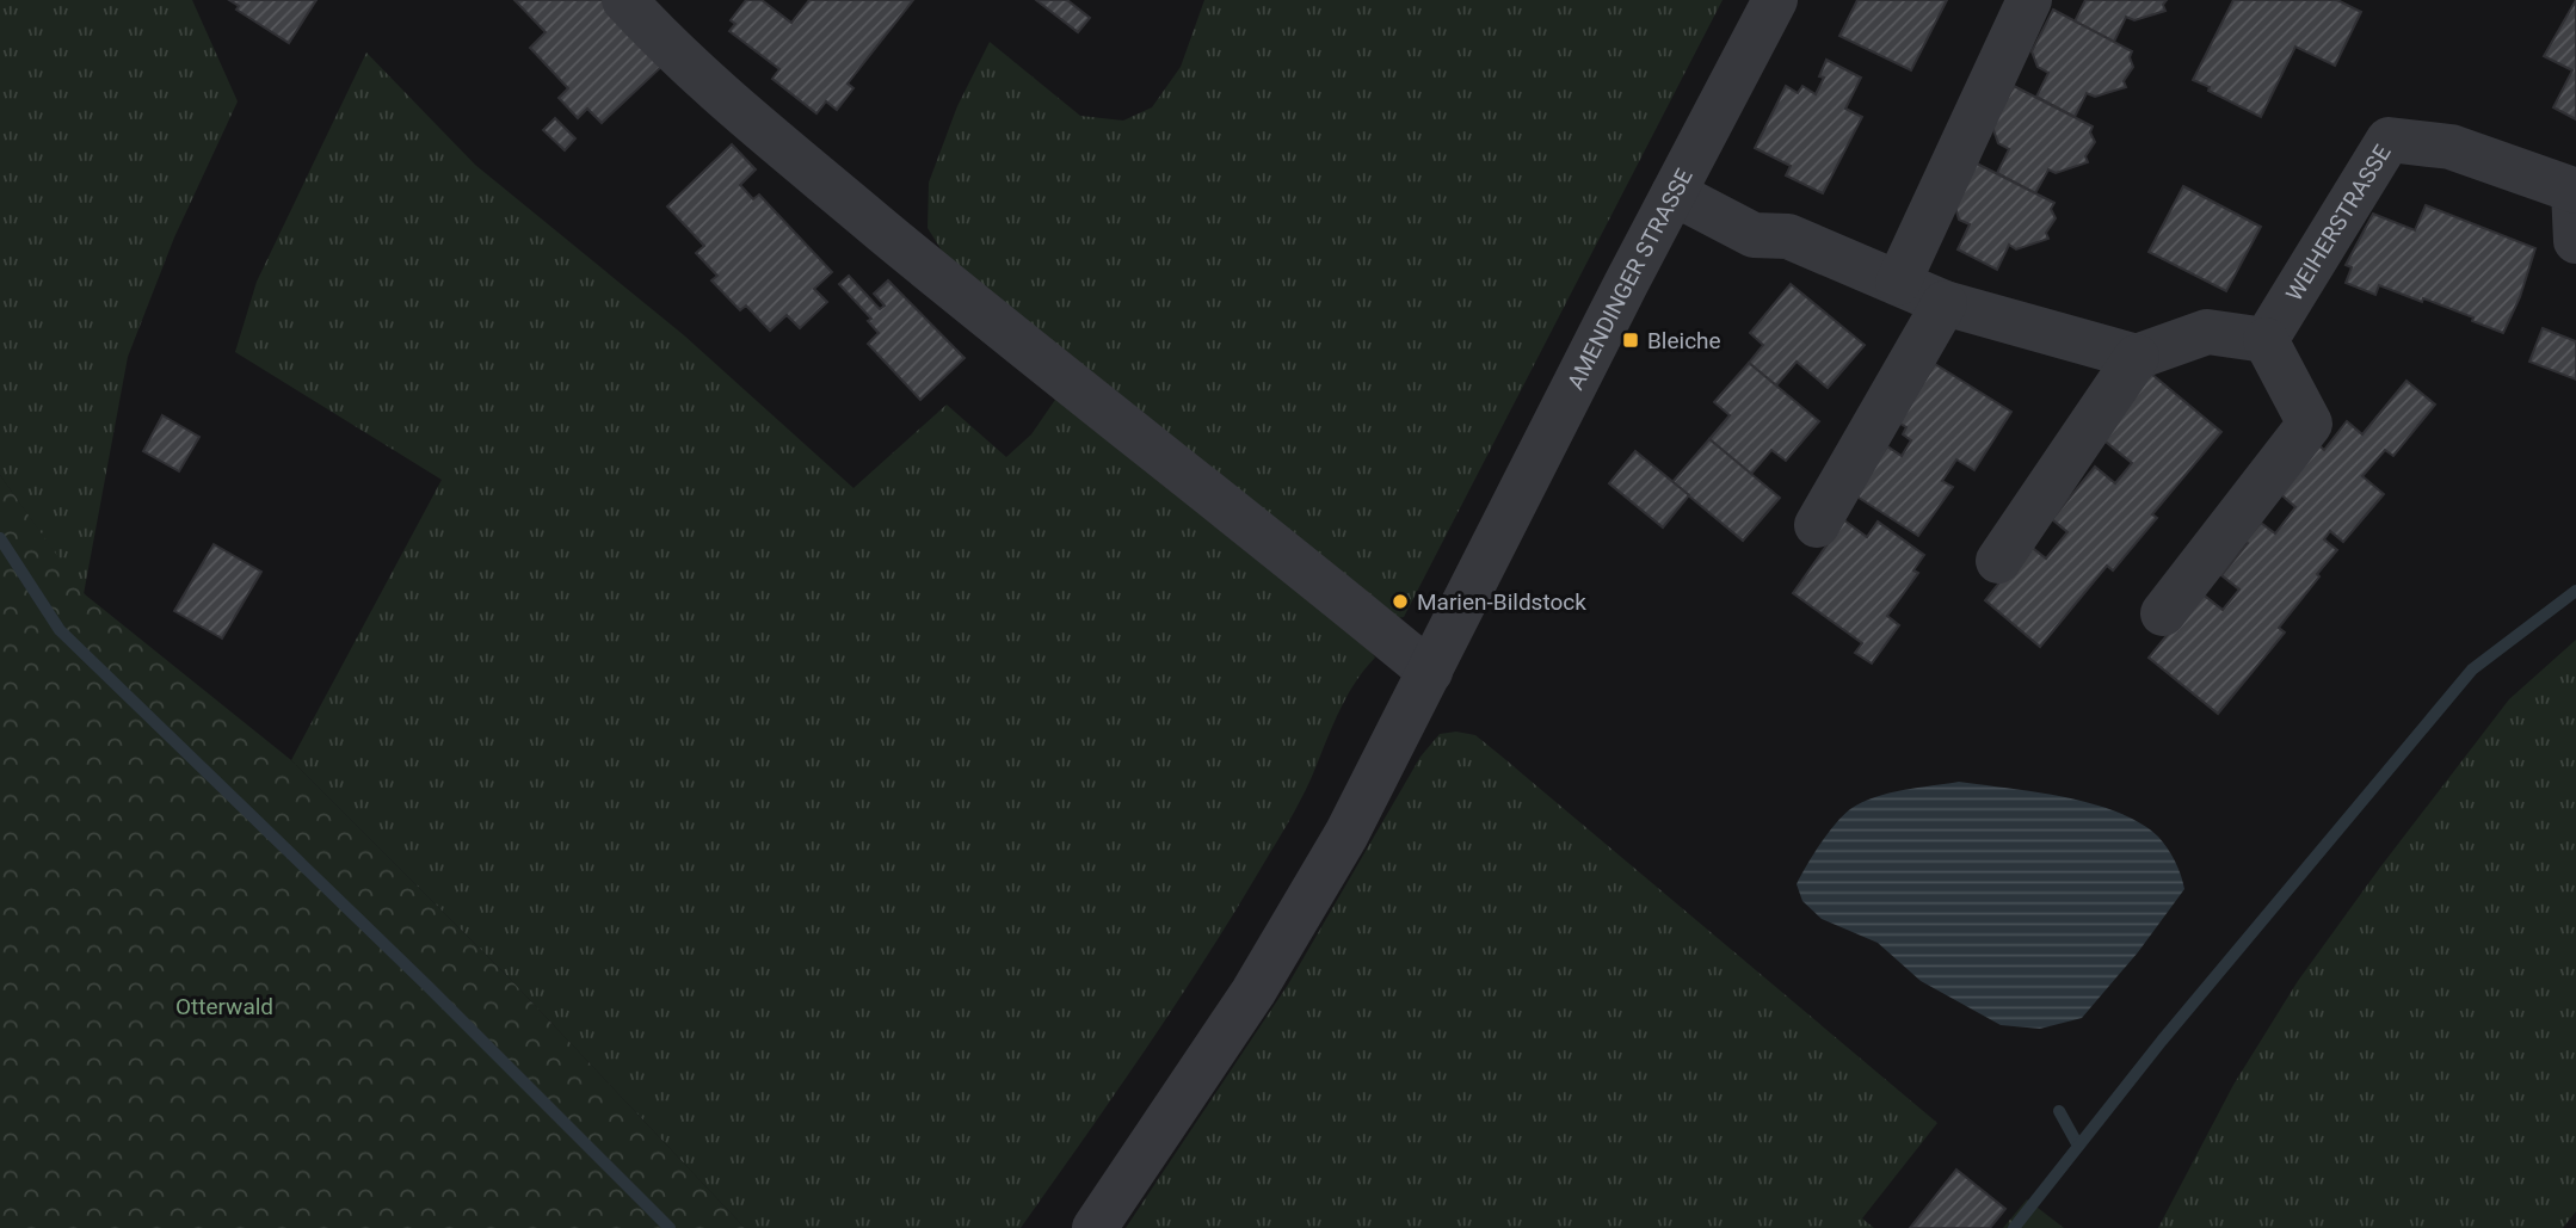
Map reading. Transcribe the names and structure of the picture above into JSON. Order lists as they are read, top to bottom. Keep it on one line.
{"streets":{"street":["WEIHERSTRASSE","AMENDINGER STRASSE"]},"parks":["Otterwald"],"places":{"transit":["Bleiche"],"other":["Marien-Bildstock"]}}
